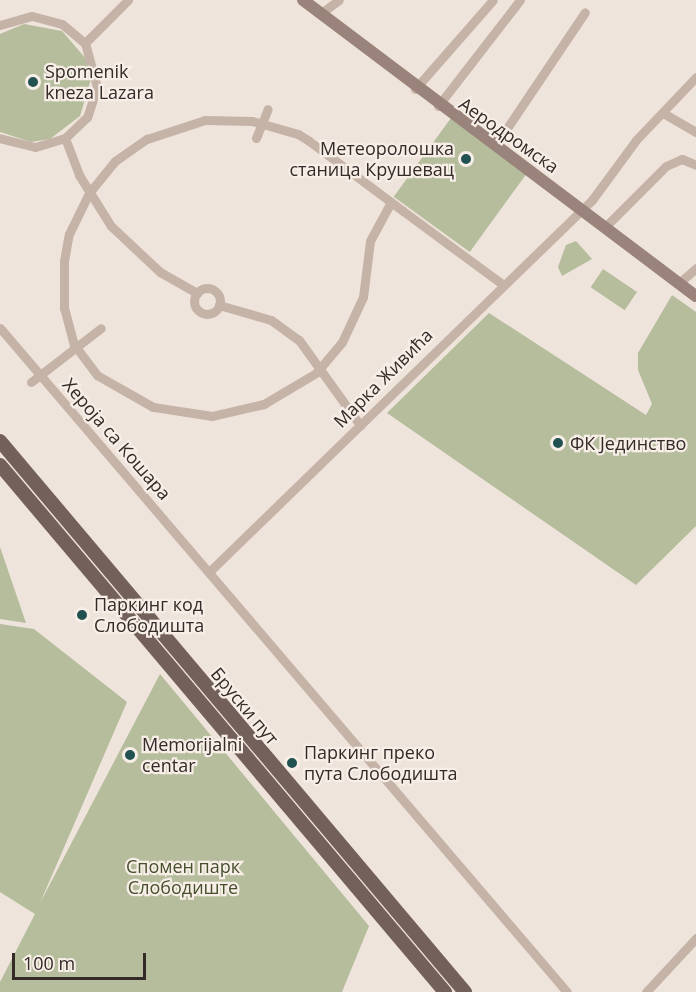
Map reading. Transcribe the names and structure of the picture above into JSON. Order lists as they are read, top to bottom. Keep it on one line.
{"streets":{"main road":["Бруски пут"],"street":["Аеродромска","Марка Живића","Хероја са Кошара"]},"crossings":[["Аеродромска","Марка Живића"],["Марка Живића","Хероја са Кошара"]],"parks":["Спомен парк Слободиште"],"places":["Spomenik kneza Lazara","Метеоролошка станица Крушевац","ФК Јединство","Паркинг код Слободишта","Memorijalni centar","Паркинг преко пута Слободишта"],"scale_bar":"100 m"}
